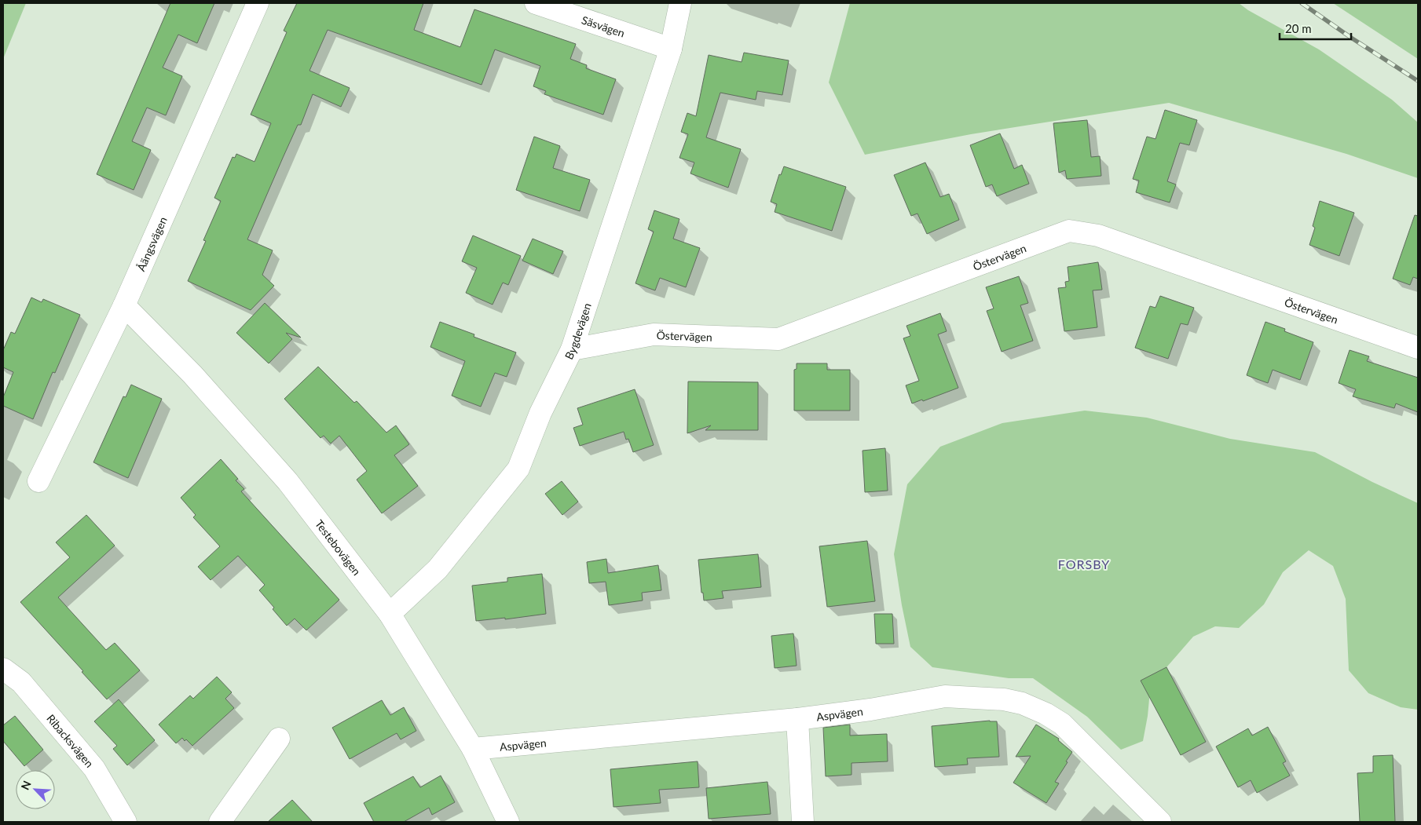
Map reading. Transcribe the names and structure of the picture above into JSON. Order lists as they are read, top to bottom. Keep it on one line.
{"streets":{"street":["Säsvägen","Åängsvägen","Östervägen","Bygdevägen","Testebovägen","Aspvägen","Ribacksvägen"]},"crossings":[["Säsvägen","Bygdevägen"],["Åängsvägen","Testebovägen"],["Östervägen","Bygdevägen"],["Bygdevägen","Testebovägen"],["Testebovägen","Aspvägen"]],"districts":["FORSBY"],"scale_bar":"20 m","north":"top left"}
